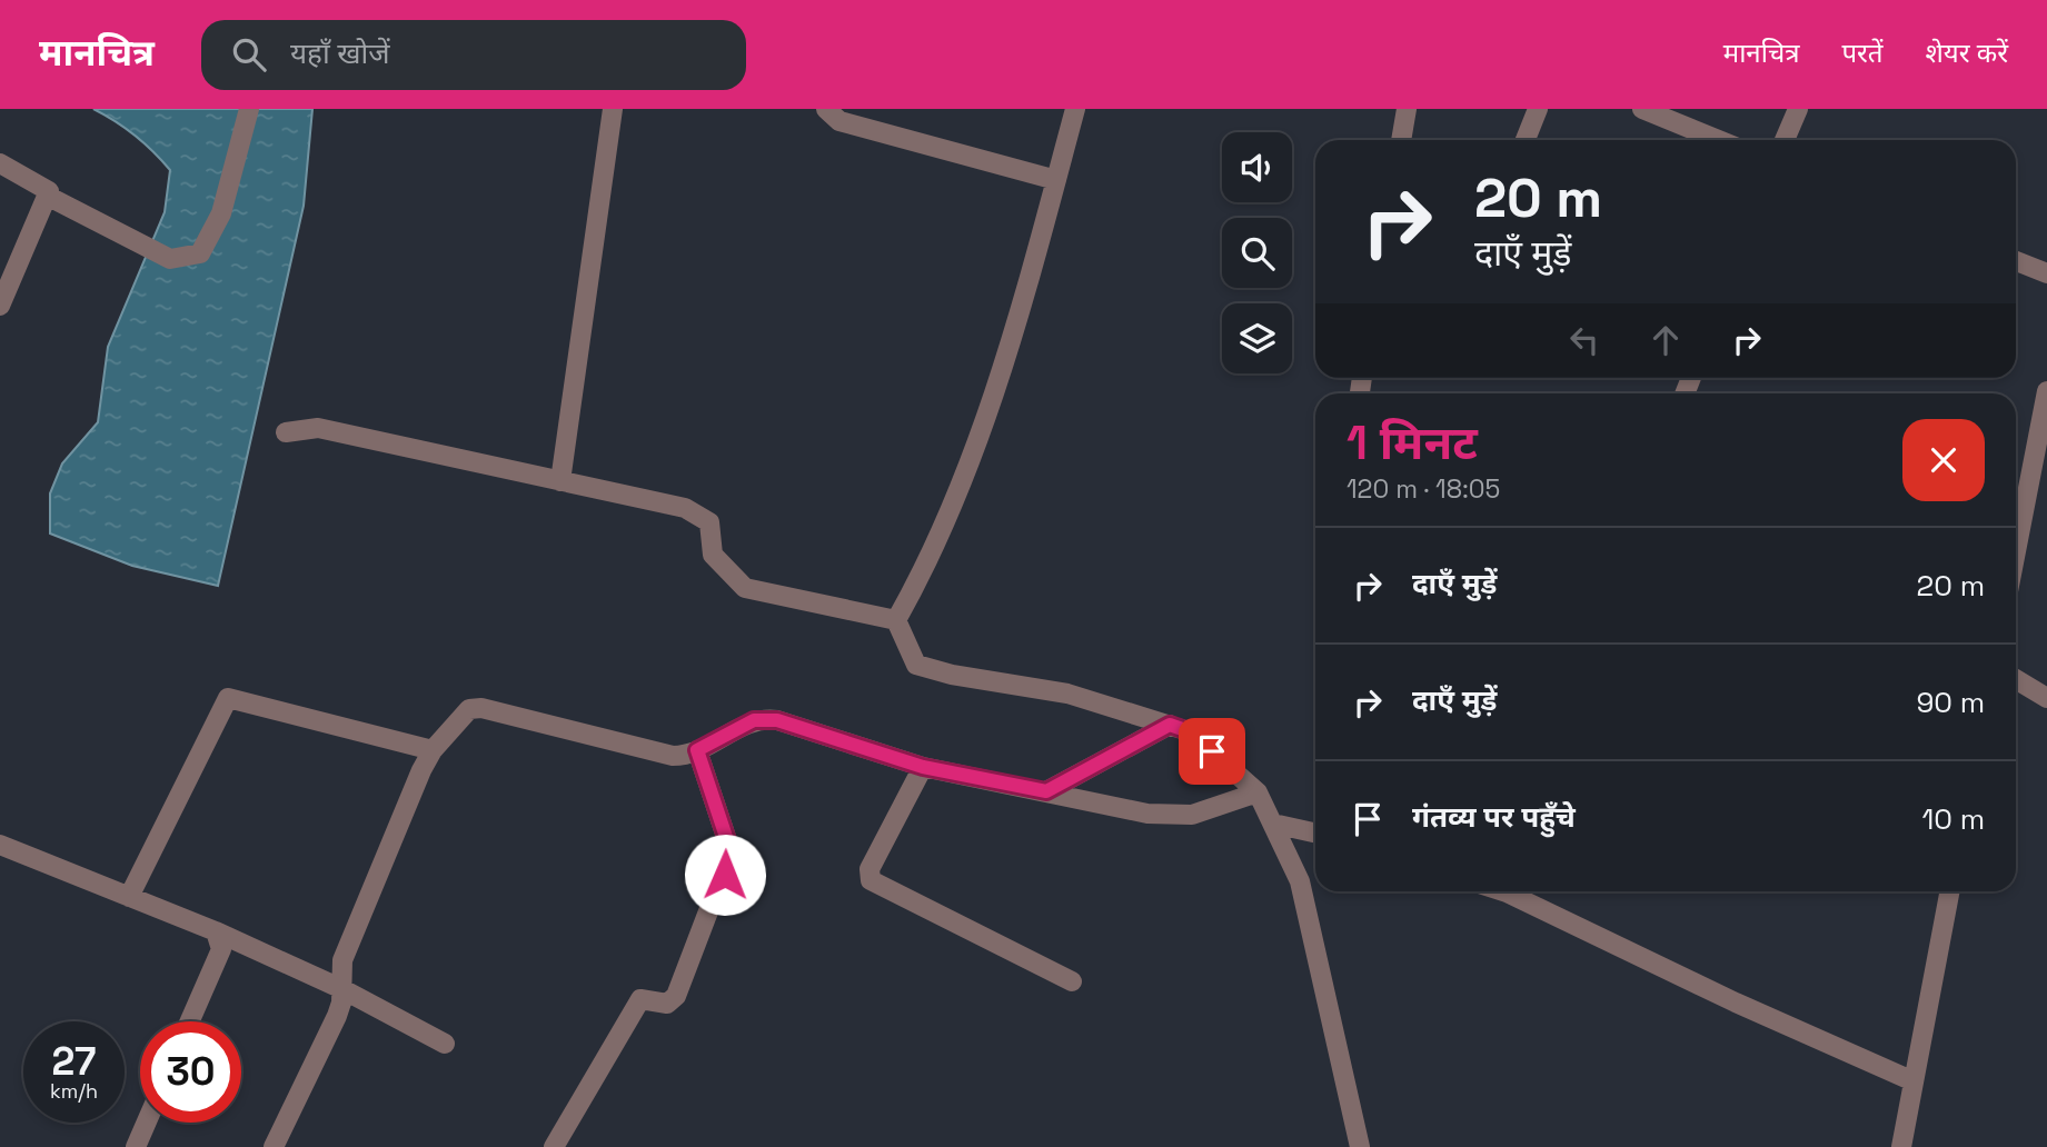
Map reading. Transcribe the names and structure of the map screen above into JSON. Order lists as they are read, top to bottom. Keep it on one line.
{"page":{"header":"मानचित्र","search":"यहाँ खोजें","nav":["मानचित्र","परतें","शेयर करें"],"turn":["20 m","दाएँ मुड़ें"],"heading":["1 मिनट","120 m · 18:05"],"list":[{"name":"दाएँ मुड़ें","value":"20 m"},{"name":"दाएँ मुड़ें","value":"90 m"},{"name":"गंतव्य पर पहुँचे","value":"10 m"}],"speed":"27 km/h","limit":"30"}}
